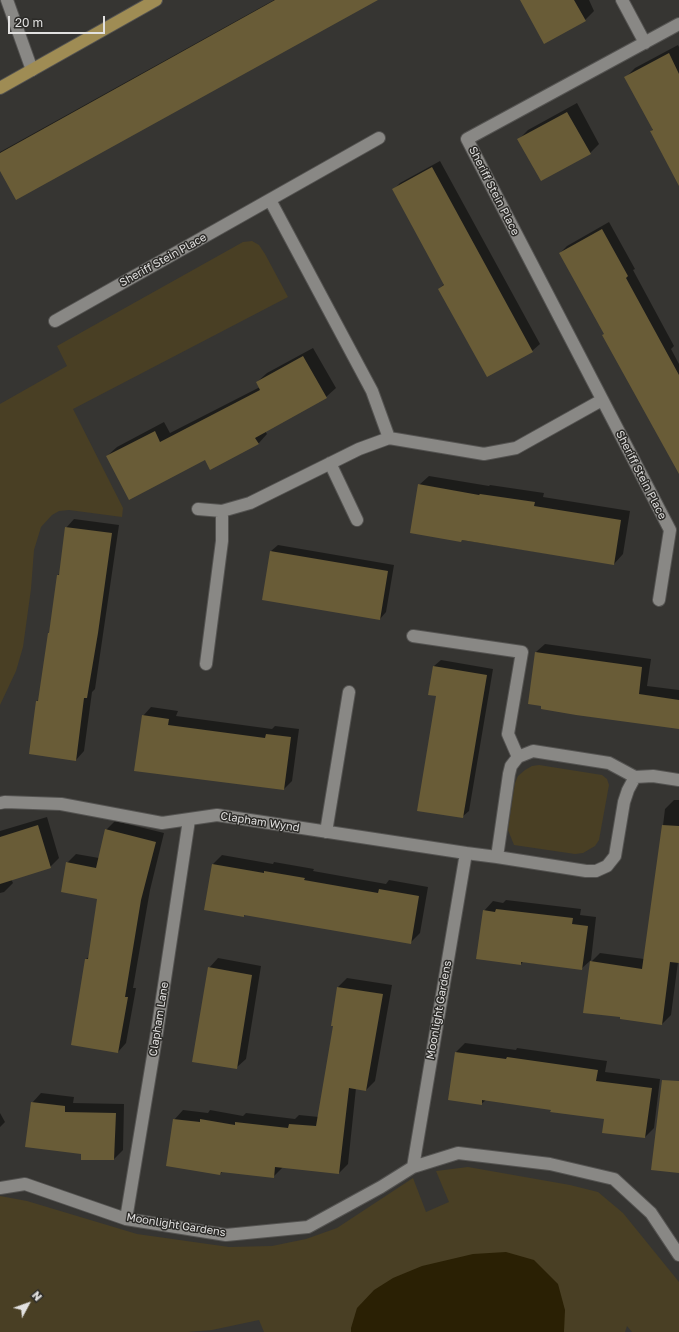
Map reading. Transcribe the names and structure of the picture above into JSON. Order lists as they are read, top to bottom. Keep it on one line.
{"streets":{"street":["Sheriff Stein Place","Clapham Wynd","Moonlight Gardens","Clapham Lane"]},"crossings":[["Clapham Wynd","Moonlight Gardens"],["Clapham Wynd","Clapham Lane"],["Moonlight Gardens","Clapham Lane"]],"scale_bar":"20 m","north":"top right"}
